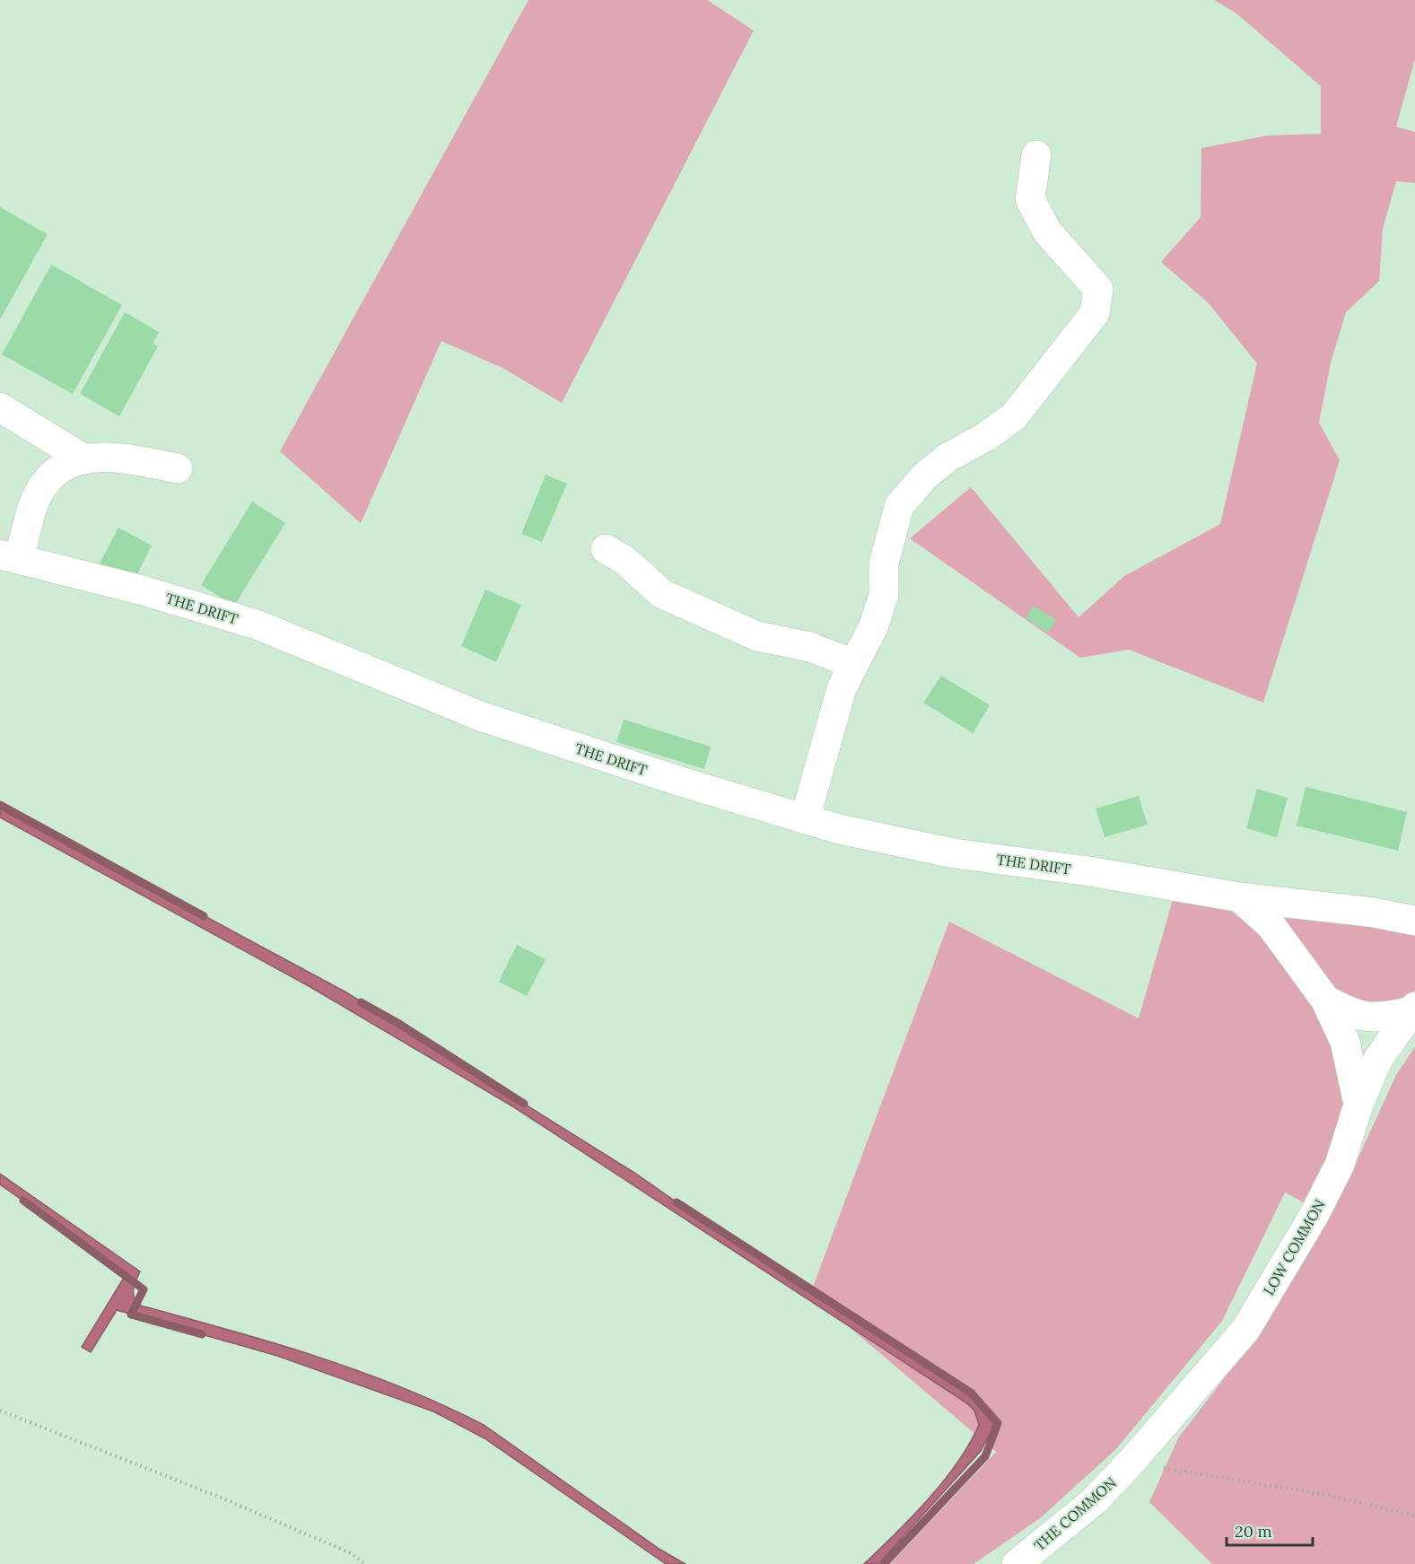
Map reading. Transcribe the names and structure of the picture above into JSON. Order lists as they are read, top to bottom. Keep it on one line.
{"streets":{"street":["THE DRIFT","LOW COMMON","THE COMMON"]},"crossings":[["LOW COMMON","THE COMMON"]],"scale_bar":"20 m"}
